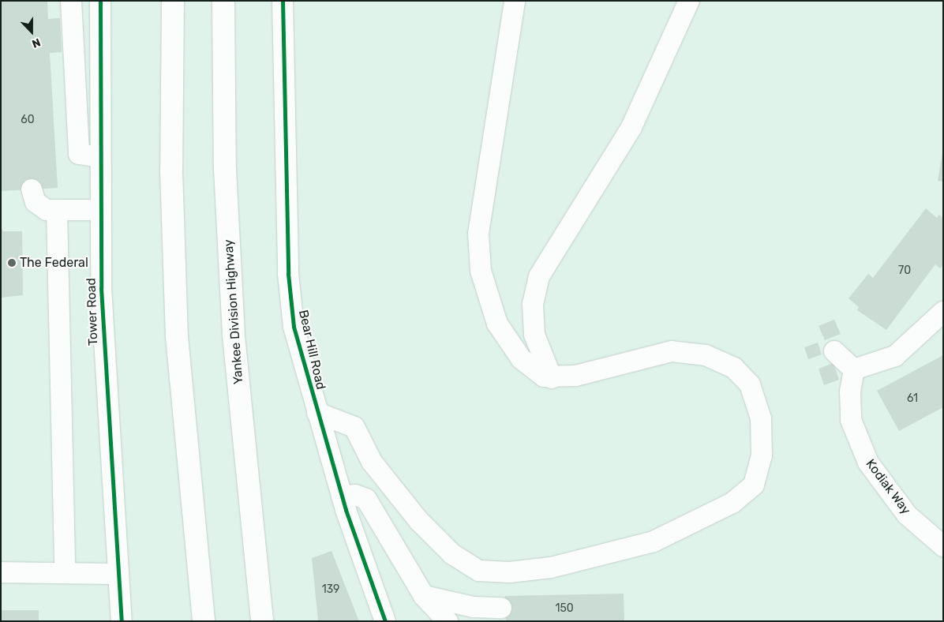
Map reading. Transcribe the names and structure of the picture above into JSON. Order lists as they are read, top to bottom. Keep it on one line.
{"streets":{"highway":["Yankee Division Highway"],"street":["Tower Road","Bear Hill Road","Kodiak Way"]},"places":["The Federal"],"house_numbers":["60","70","61","139","150"],"north":"bottom"}
